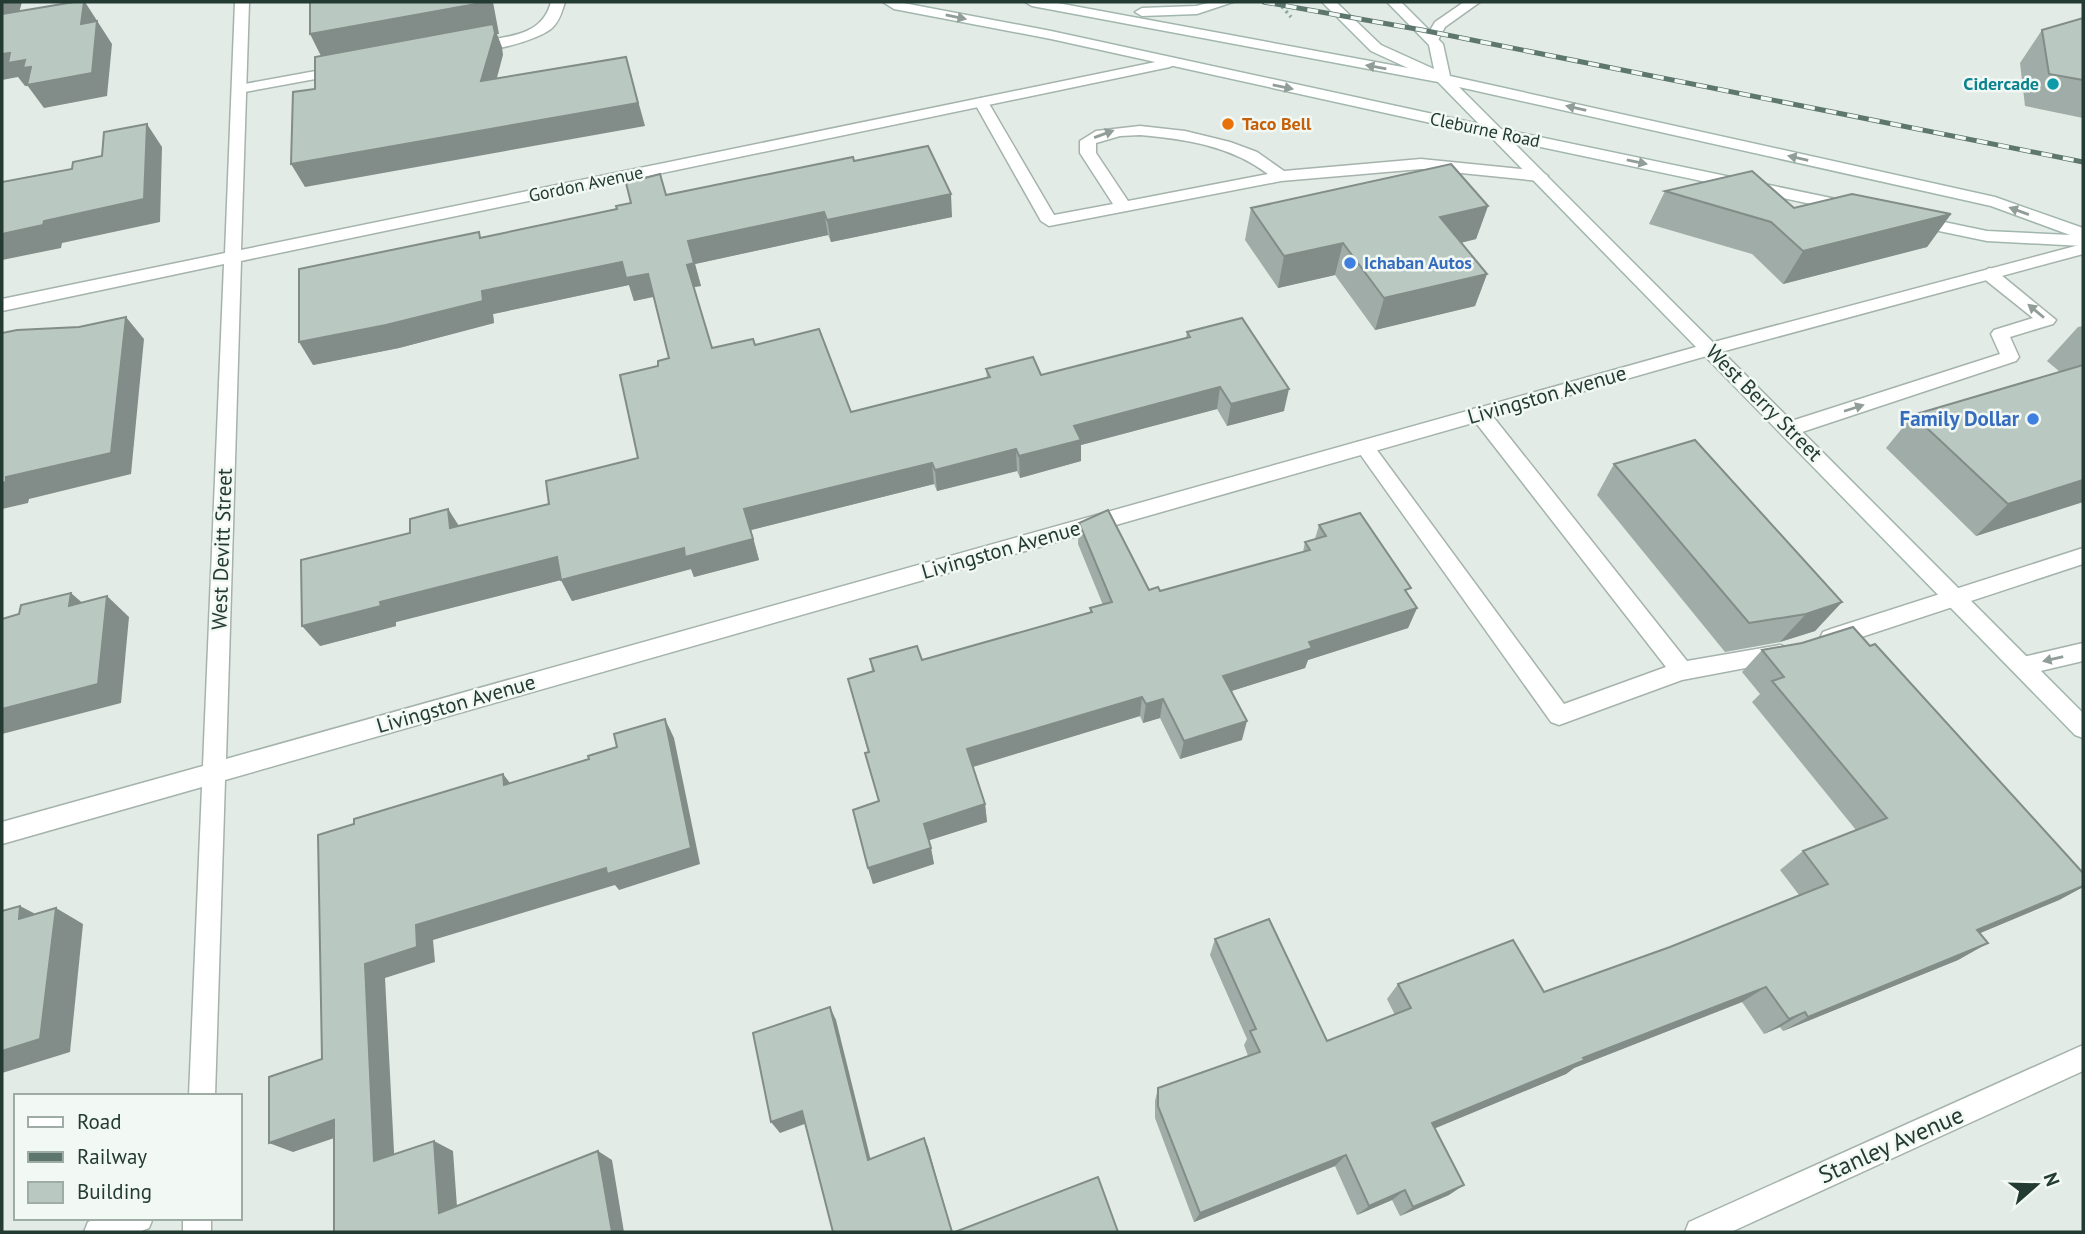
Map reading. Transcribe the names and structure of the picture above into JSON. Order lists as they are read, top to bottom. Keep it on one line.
{"streets":{"street":["Cleburne Road","Gordon Avenue","Livingston Avenue","West Berry Street","West Devitt Street","Stanley Avenue"]},"crossings":[["Cleburne Road","Gordon Avenue"],["Cleburne Road","West Berry Street"],["Gordon Avenue","West Devitt Street"],["Livingston Avenue","West Berry Street"],["Livingston Avenue","West Devitt Street"]],"places":["Cidercade","Taco Bell","Ichaban Autos","Family Dollar"],"legend":["Road","Railway","Building"],"north":"right"}
